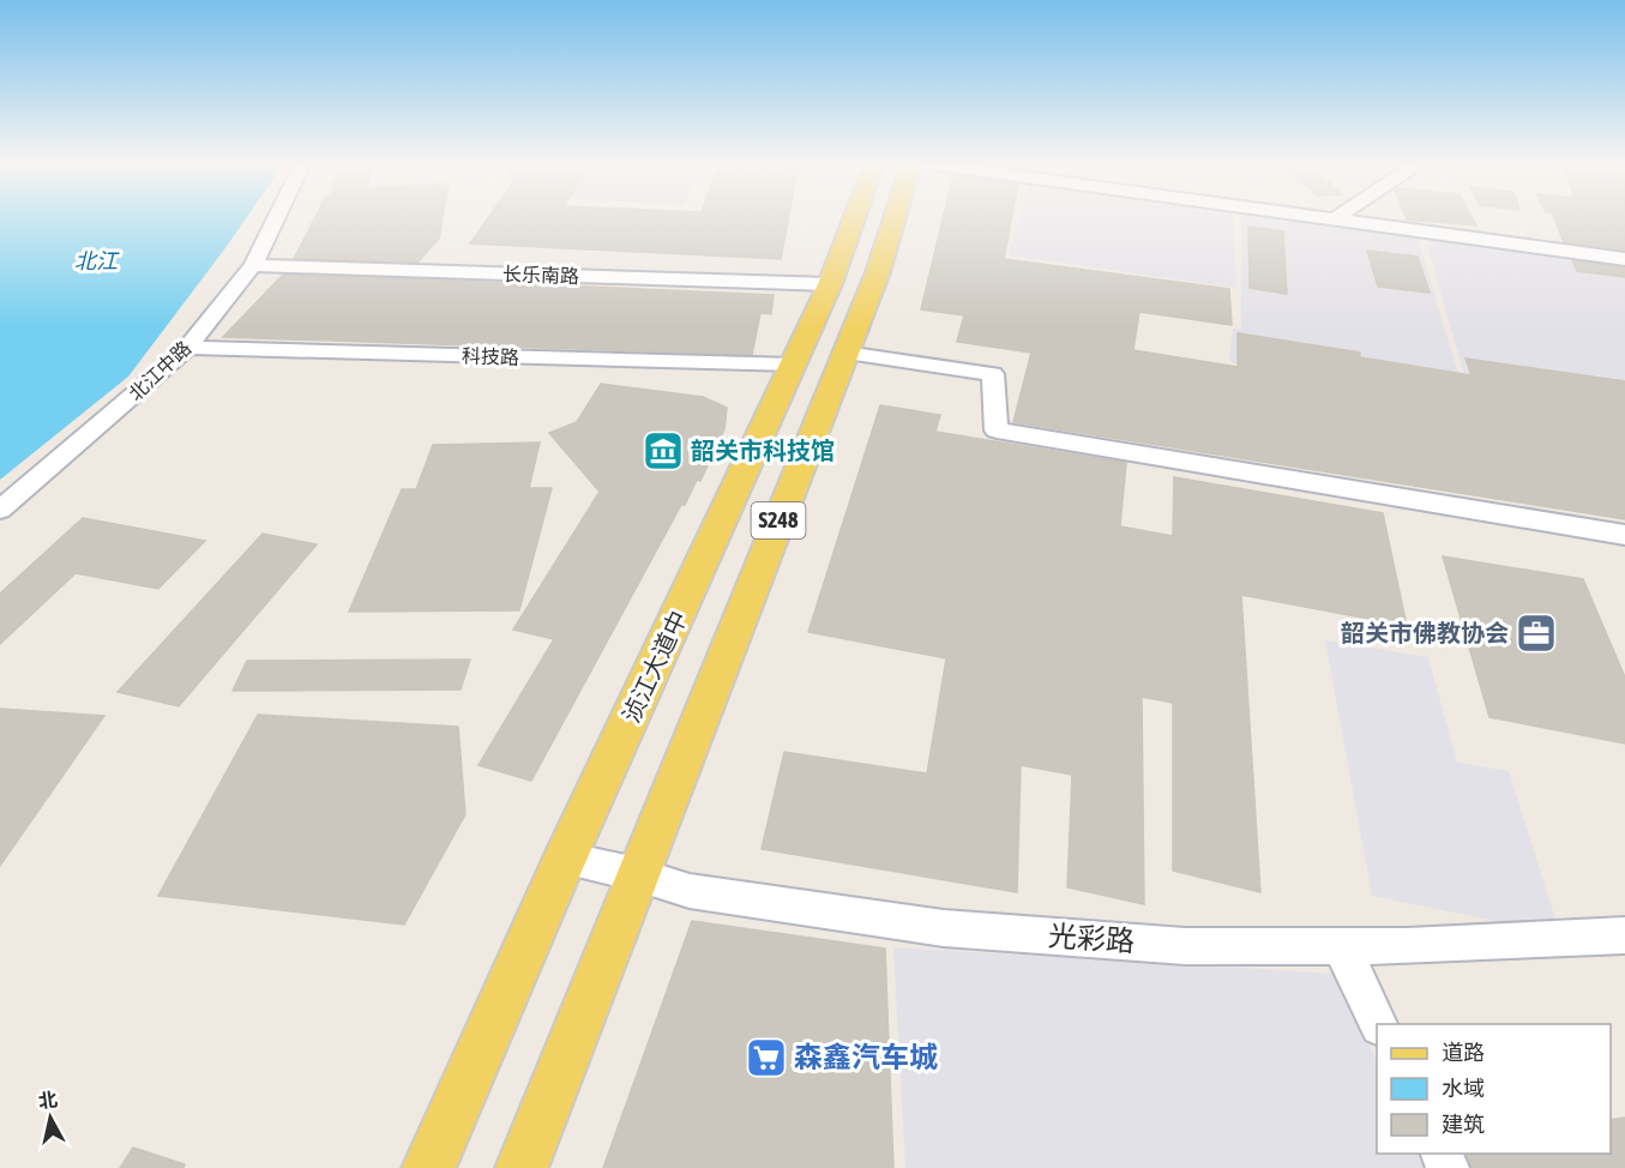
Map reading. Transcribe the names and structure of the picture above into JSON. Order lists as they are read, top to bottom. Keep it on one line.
{"streets":{"main road":["S248","浈江大道中"],"street":["长乐南路","科技路","北江中路","光彩路"]},"crossings":[["长乐南路","北江中路"],["长乐南路","浈江大道中"],["科技路","北江中路"],["科技路","浈江大道中"],["S248","光彩路"],["浈江大道中","光彩路"]],"water":["北江"],"places":{"museum":["韶关市科技馆"],"office":["韶关市佛教协会"],"supermarket":["森鑫汽车城"]},"legend":["道路","水域","建筑"],"north":"top"}
